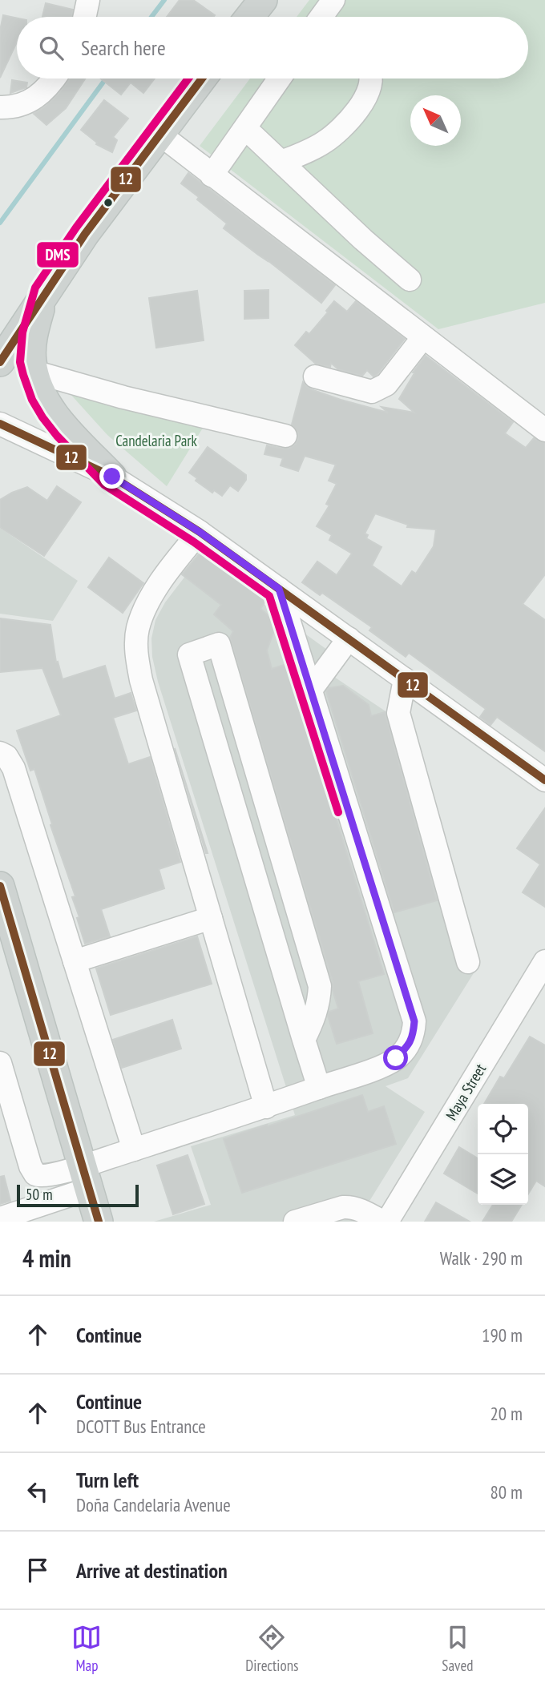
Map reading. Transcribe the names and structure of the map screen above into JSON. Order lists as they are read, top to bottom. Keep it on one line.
{"streets":{"street":["Maya Street"]},"parks":["Candelaria Park"],"lines":["transit line 12","transit line DMS"],"scale_bar":"50 m","north":"top left","page":{"search":"Search here","scale":"50 m","heading":["4 min","Walk · 290 m"],"list":[["Continue","190 m"],["Continue","DCOTT Bus Entrance","20 m"],["Turn left","Doña Candelaria Avenue","80 m"],"Arrive at destination"],"nav":["Map","Directions","Saved"]}}
